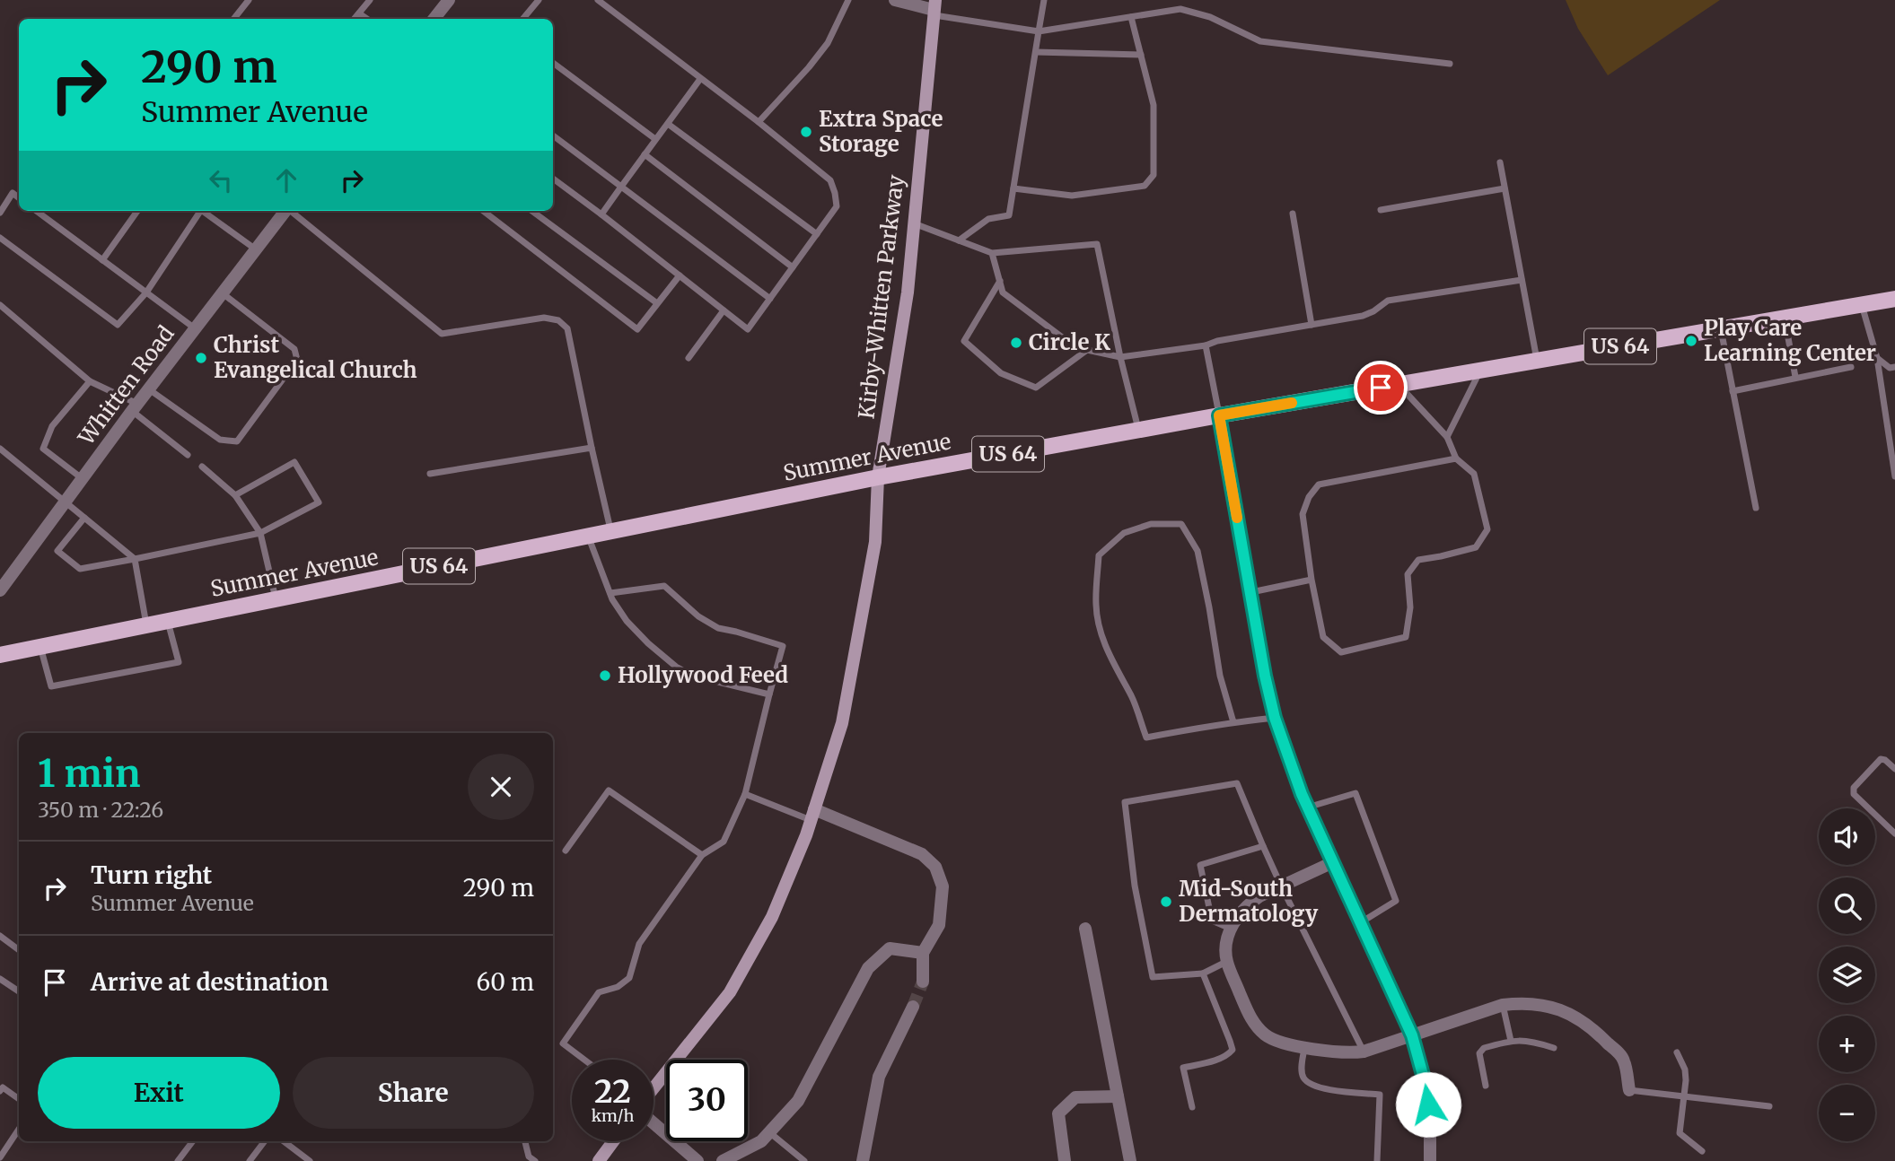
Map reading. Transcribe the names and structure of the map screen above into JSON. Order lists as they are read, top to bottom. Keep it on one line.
{"streets":{"main road":["Kirby-Whitten Parkway","US 64","Summer Avenue"],"street":["Whitten Road"]},"crossings":[["Kirby-Whitten Parkway","Summer Avenue"]],"places":["Extra Space Storage","Play Care Learning Center","Circle K","Christ Evangelical Church","Hollywood Feed","Mid-South Dermatology"],"page":{"turn":["290 m","Summer Avenue"],"heading":["1 min","350 m · 22:26"],"map_buttons":["+","−"],"list":[{"name":"Turn right","note":"Summer Avenue","value":"290 m"},{"name":"Arrive at destination","value":"60 m"}],"buttons":["Exit","Share"],"speed":"22 km/h","limit":"30"}}
